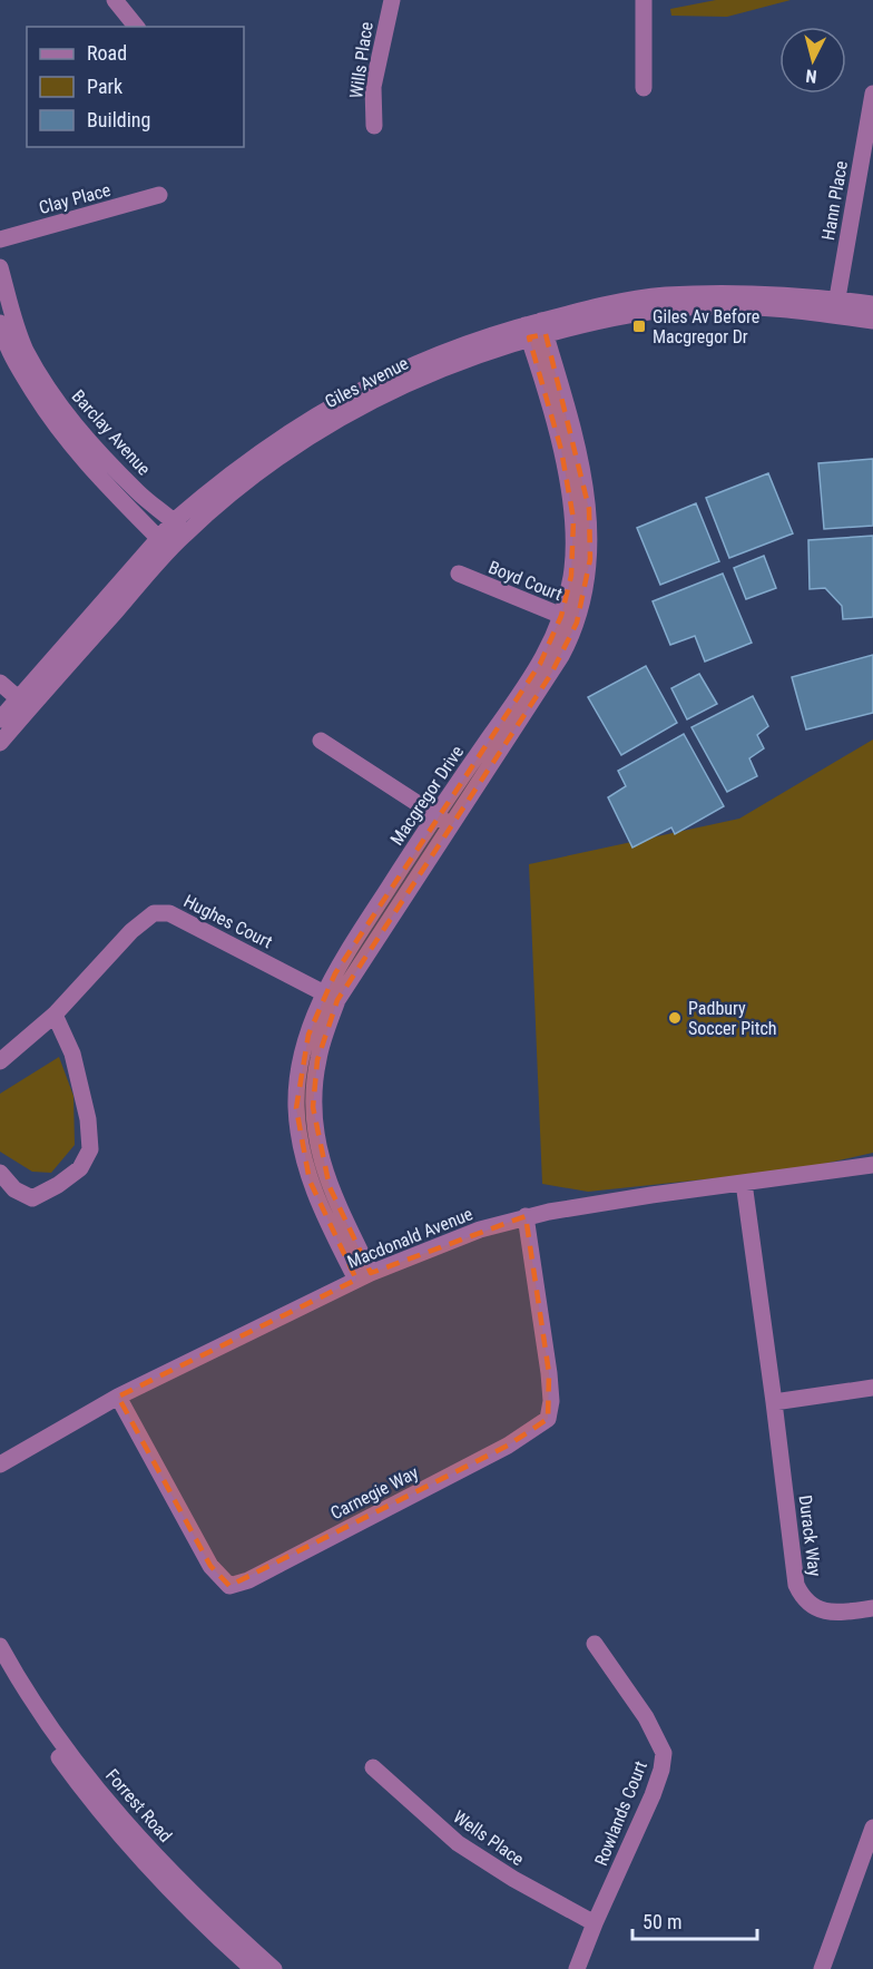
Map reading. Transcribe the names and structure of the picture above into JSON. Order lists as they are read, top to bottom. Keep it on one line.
{"streets":{"street":["Wills Place","Clay Place","Hann Place","Giles Avenue","Barclay Avenue","Boyd Court","Macgregor Drive","Hughes Court","Macdonald Avenue","Carnegie Way","Durack Way","Forrest Road","Rowlands Court","Wells Place"]},"crossings":[["Hann Place","Giles Avenue"],["Giles Avenue","Barclay Avenue"],["Giles Avenue","Macgregor Drive"],["Boyd Court","Macgregor Drive"],["Macgregor Drive","Hughes Court"],["Macgregor Drive","Macdonald Avenue"],["Macdonald Avenue","Carnegie Way"],["Macdonald Avenue","Durack Way"],["Rowlands Court","Wells Place"]],"places":{"transit":["Giles Av Before Macgregor Dr"],"other":["Padbury Soccer Pitch"]},"legend":["Road","Park","Building"],"scale_bar":"50 m","north":"bottom"}
